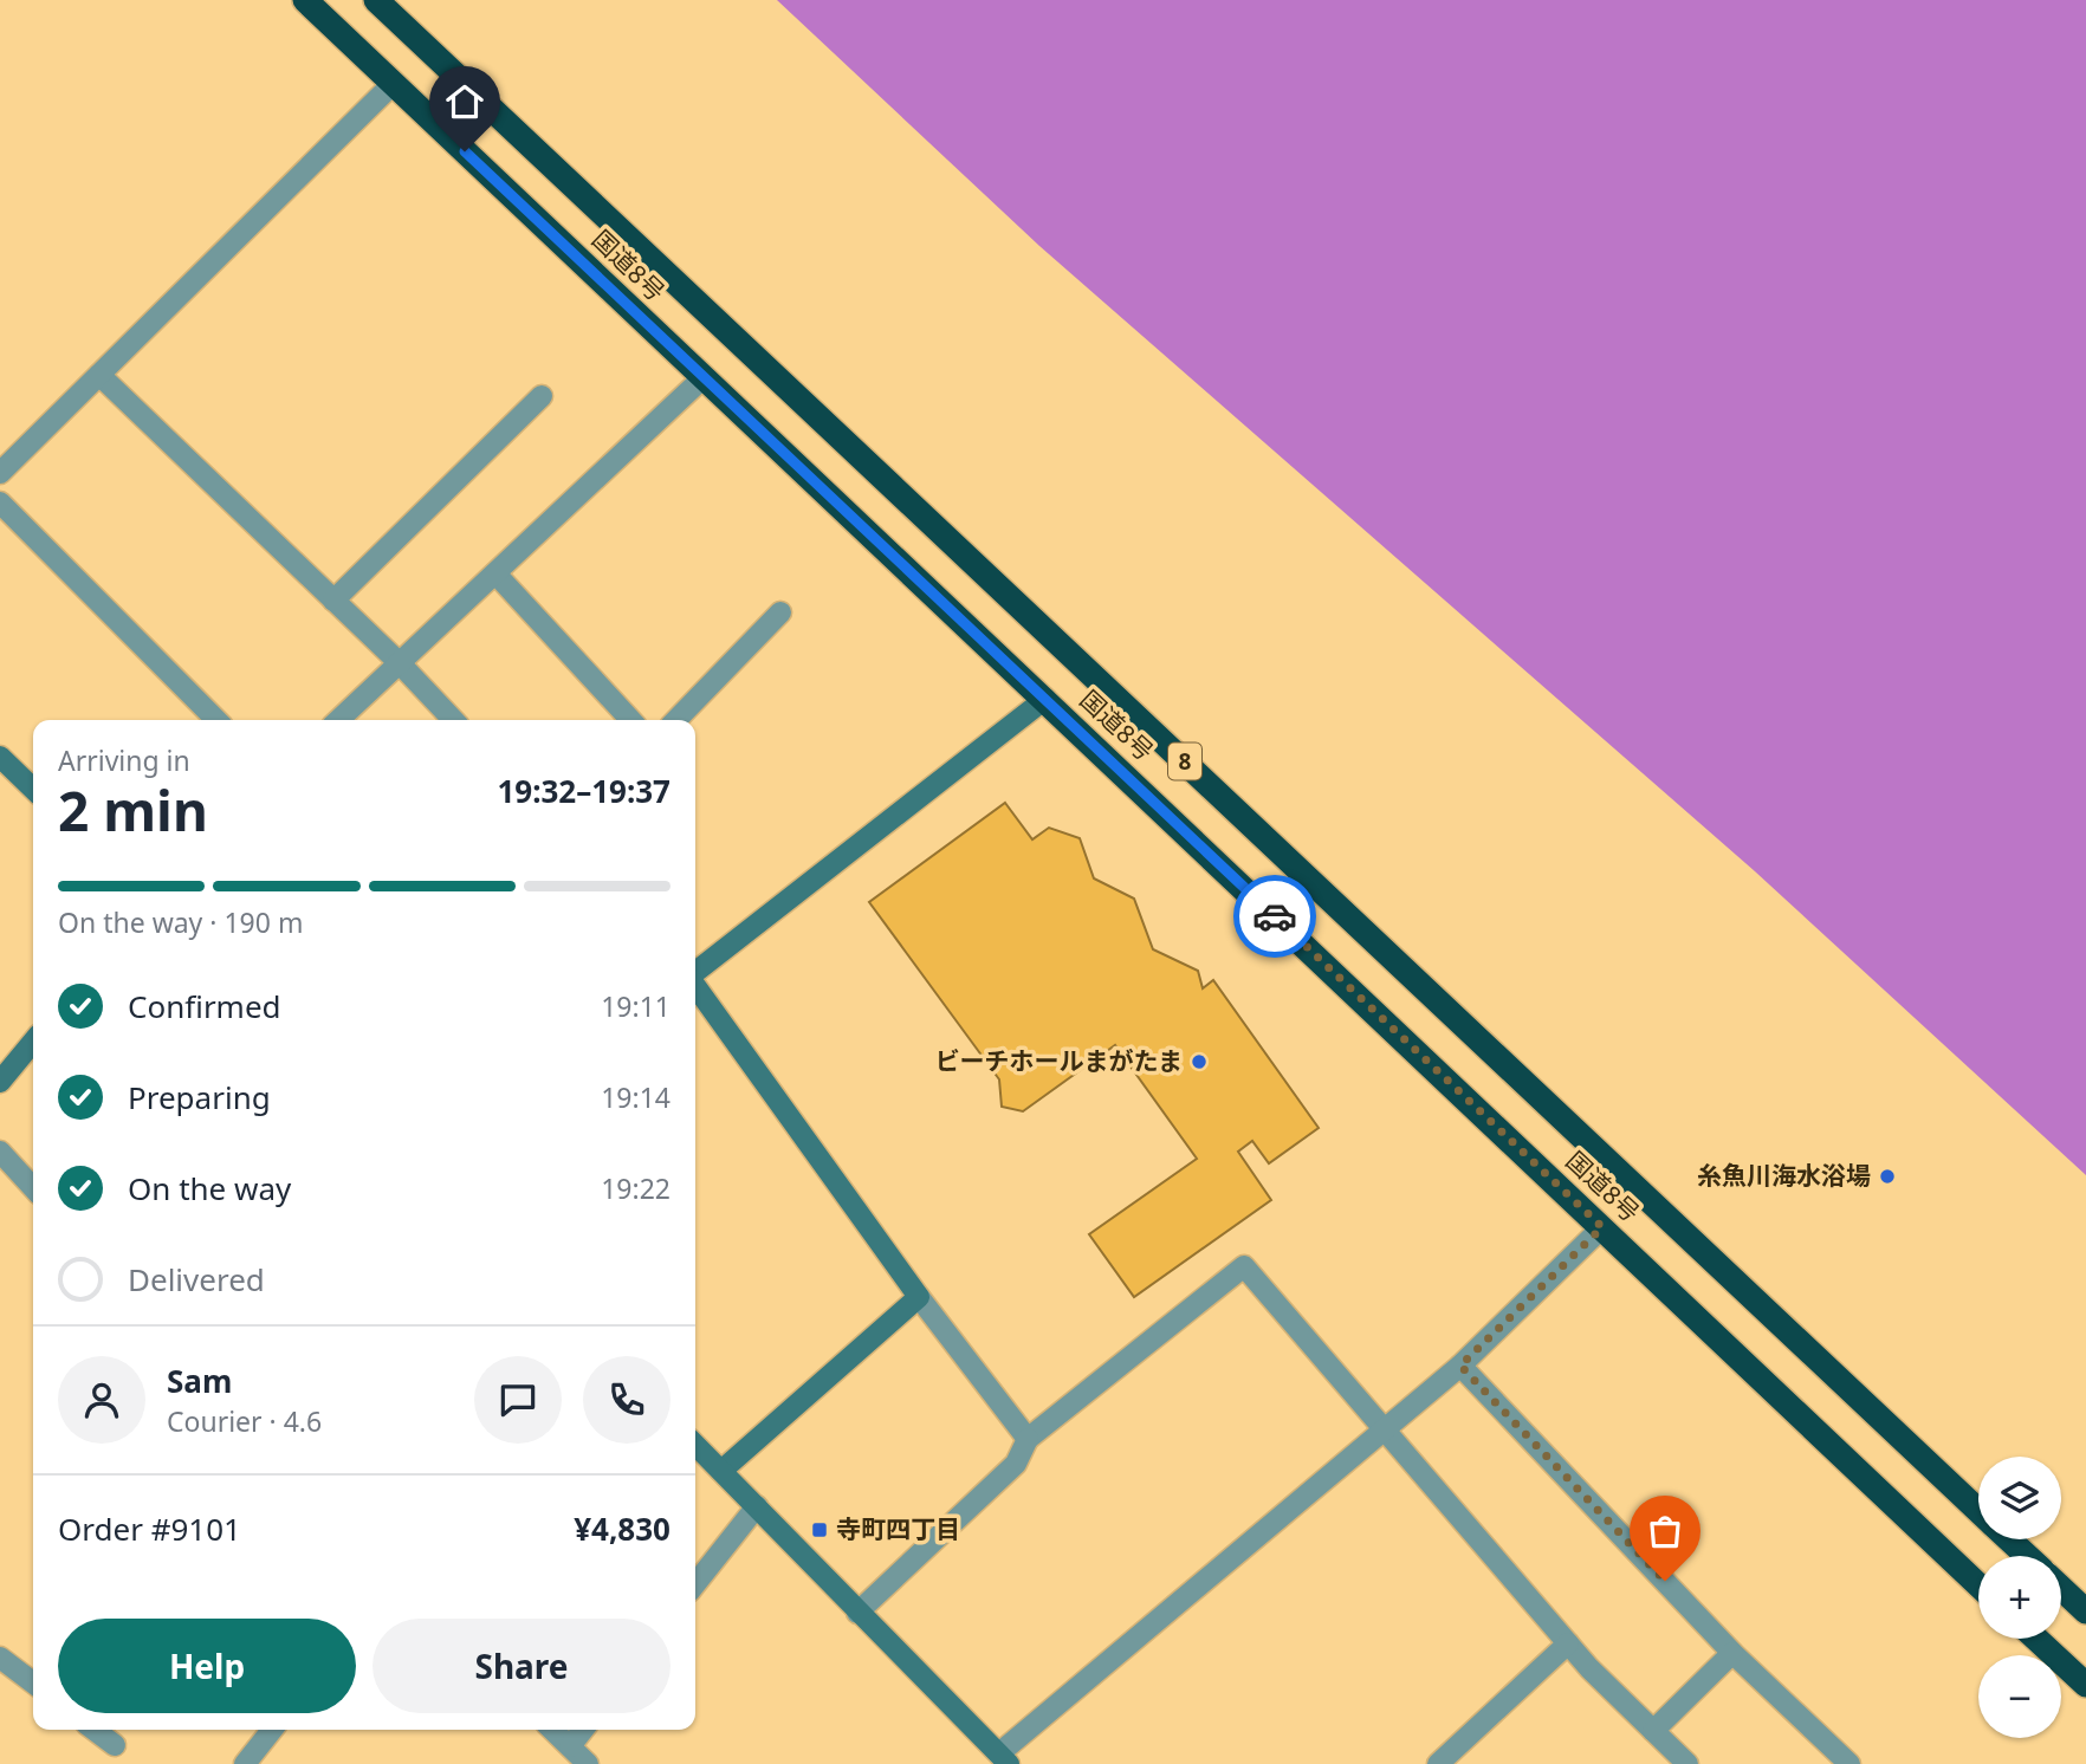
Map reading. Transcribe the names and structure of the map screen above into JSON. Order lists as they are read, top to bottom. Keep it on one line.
{"streets":{"highway":["国道8号","8"]},"places":{"other":["ビーチホールまがたま","糸魚川海水浴場"],"transit":["寺町四丁目"]},"page":{"heading":["2 min","Arriving in","19:32–19:37"],"panel":["Sam","Courier · 4.6","Order #9101","¥4,830"],"bar":"On the way · 190 m","list":[["Confirmed","19:11"],["Preparing","19:14"],["On the way","19:22"],"Delivered"],"map_buttons":["+","−"],"buttons":["Help","Share"]}}
